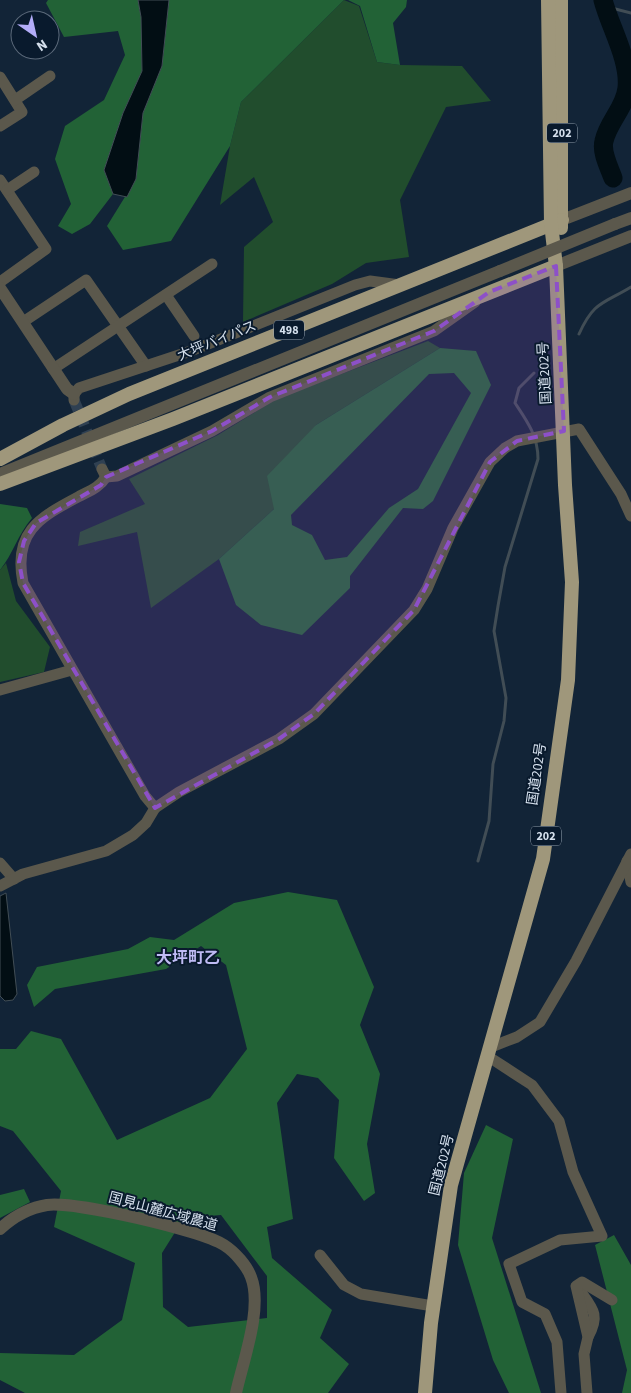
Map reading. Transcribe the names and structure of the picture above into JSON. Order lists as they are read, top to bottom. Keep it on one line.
{"streets":{"highway":["202","498","大坪バイパス","国道202号"],"street":["国見山麓広域農道"]},"crossings":[["大坪バイパス","国道202号"]],"districts":["大坪町乙"],"north":"bottom right"}
